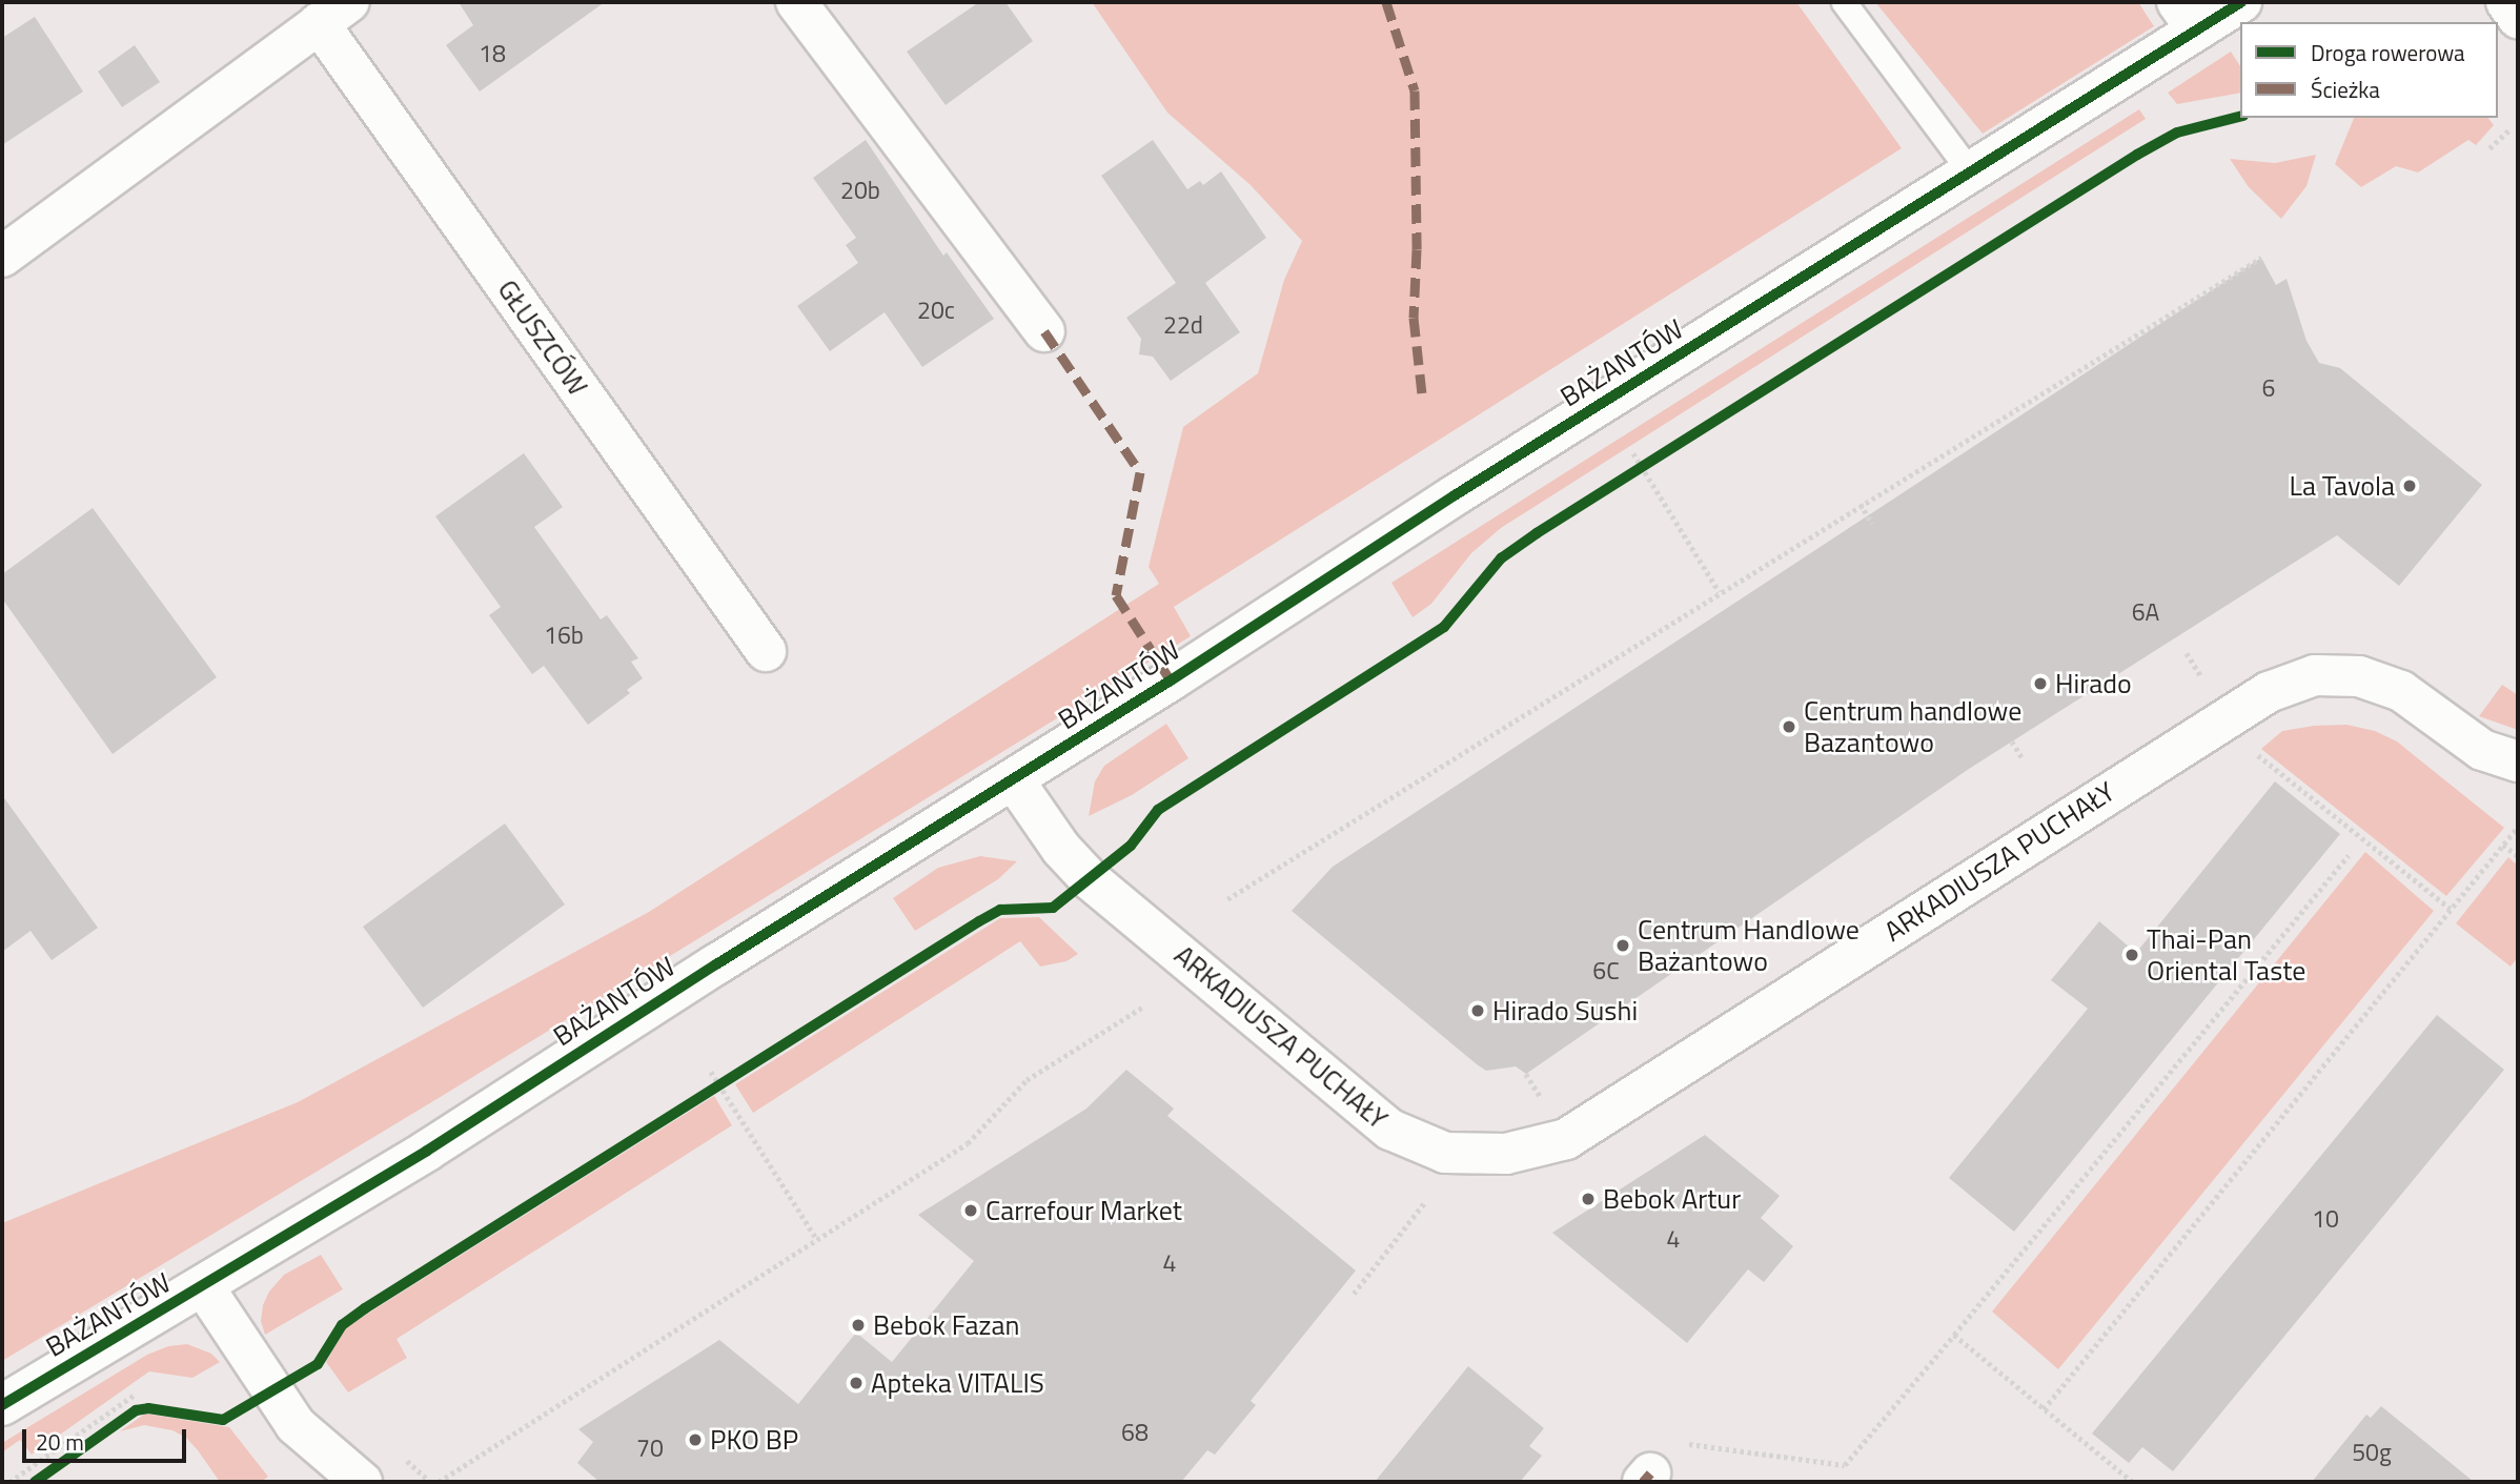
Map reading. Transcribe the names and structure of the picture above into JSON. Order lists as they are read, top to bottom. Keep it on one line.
{"streets":{"street":["GŁUSZCÓW","BAŻANTÓW","ARKADIUSZA PUCHAŁY"]},"crossings":[["BAŻANTÓW","ARKADIUSZA PUCHAŁY"]],"places":["La Tavola","Hirado","Centrum handlowe Bazantowo","Centrum Handlowe Bażantowo","Thai-Pan Oriental Taste","Hirado Sushi","Bebok Artur","Carrefour Market","Bebok Fazan","Apteka VITALIS","PKO BP"],"house_numbers":["18","20b","20c","22d","6","6A","16b","6C","10","4","4","68","70","50g"],"legend":["Droga rowerowa","Ścieżka"],"scale_bar":"20 m"}
